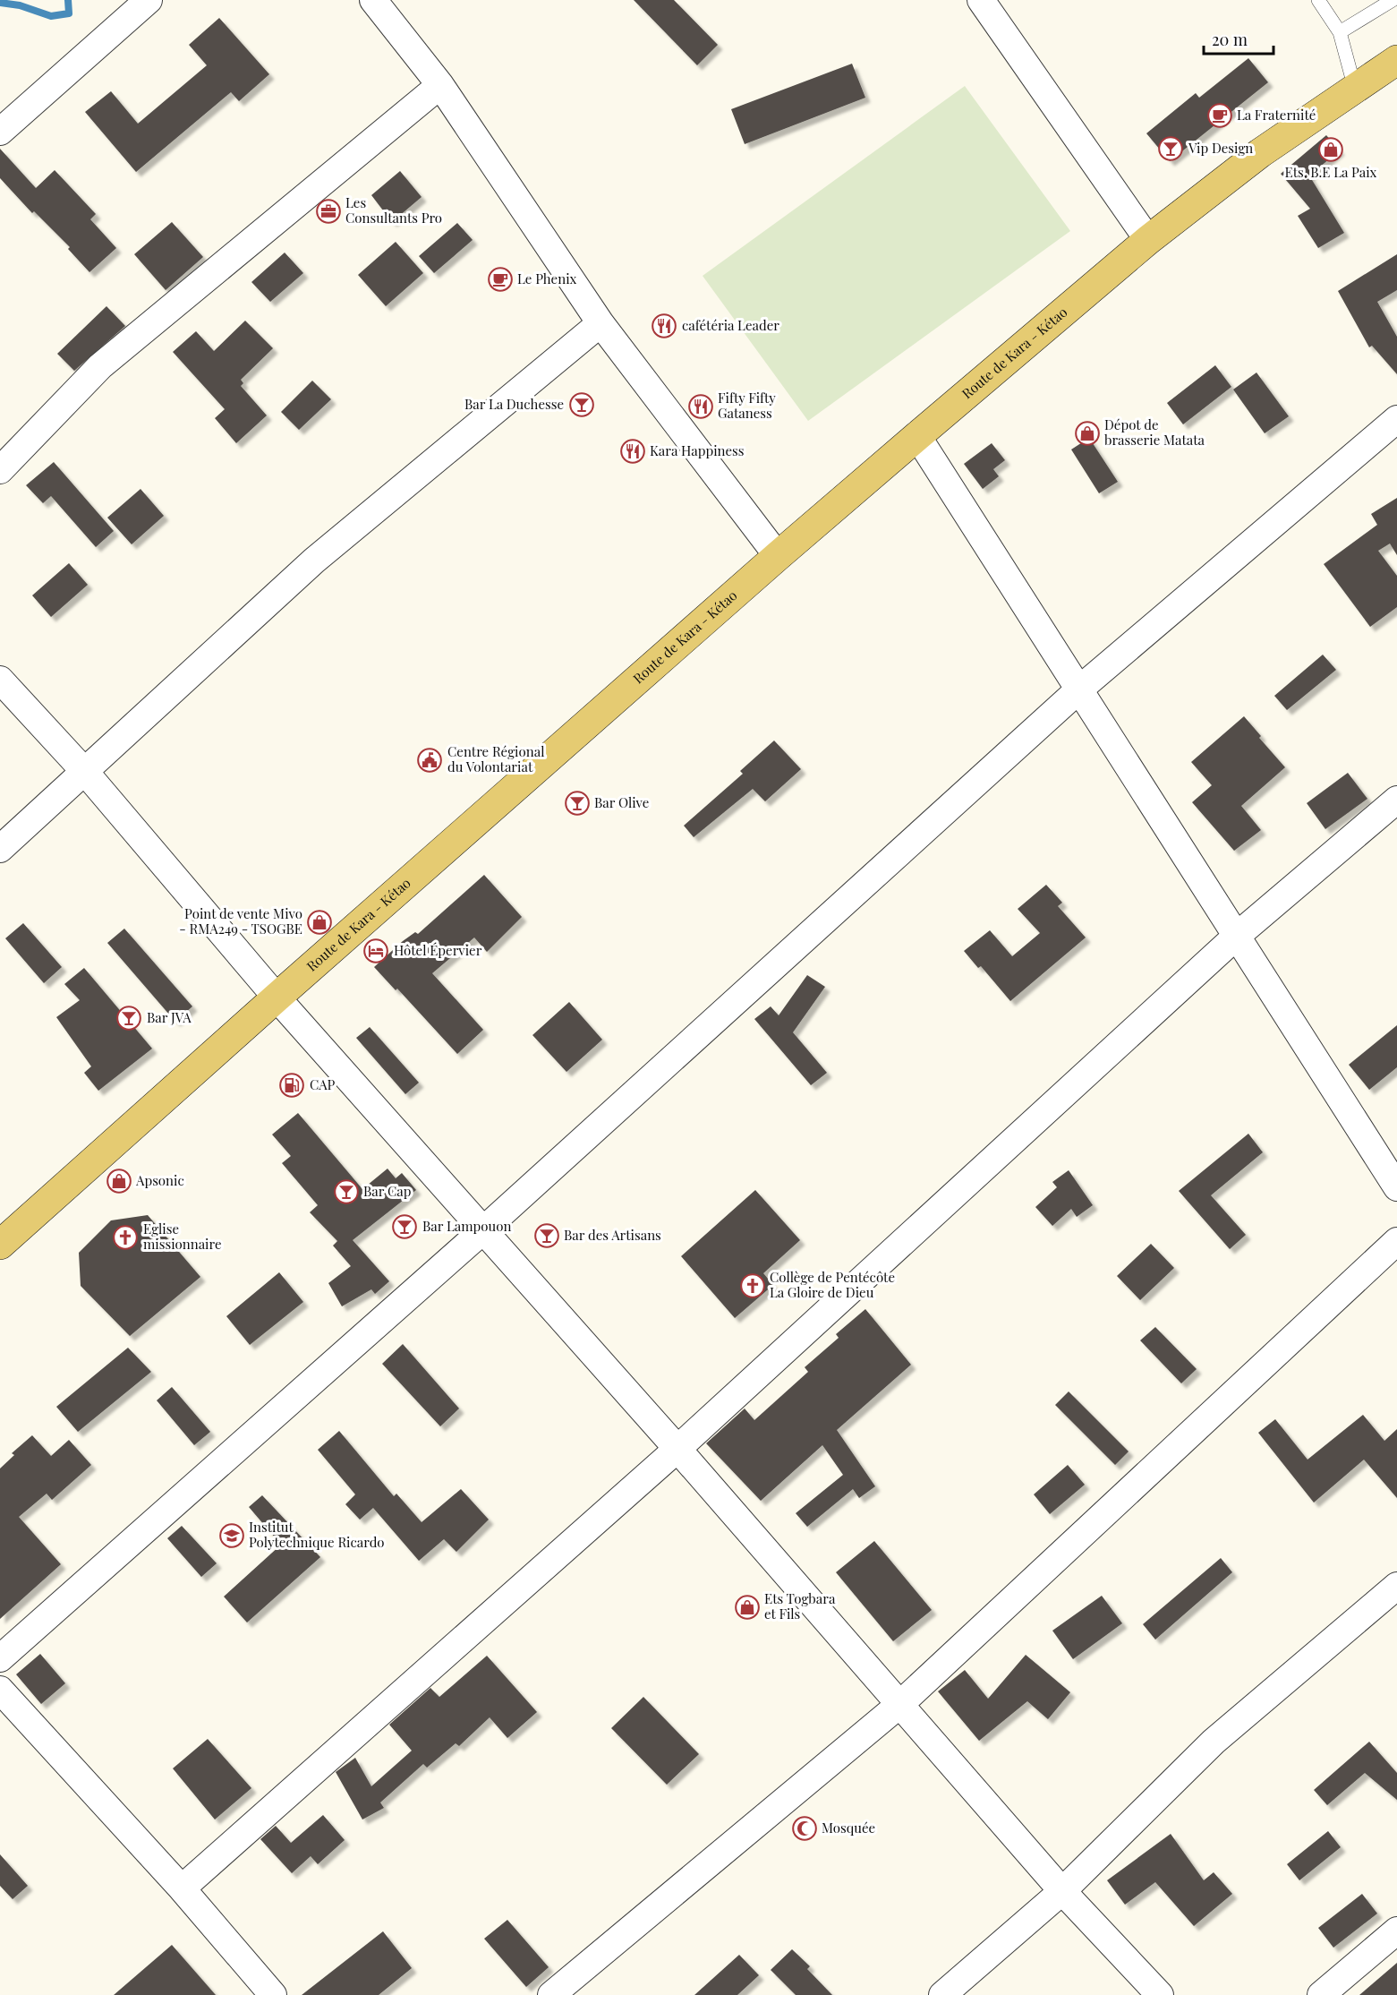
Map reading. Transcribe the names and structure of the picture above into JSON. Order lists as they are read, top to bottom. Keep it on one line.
{"streets":{"main road":["Route de Kara - Kétao"]},"places":{"cafe":["La Fraternité","Le Phenix"],"bar":["Vip Design","Bar La Duchesse","Bar Olive","Bar JVA","Bar Cap","Bar Lampouon","Bar des Artisans"],"shop":["Ets. B.E La Paix","Dépot de brasserie Matata","Point de vente Mivo - RMA249 - TSOGBE","Apsonic","Ets Togbara et Fils"],"office":["Les Consultants Pro"],"restaurant":["cafétéria Leader","Fifty Fifty Gataness","Kara Happiness"],"public building":["Centre Régional du Volontariat"],"hotel":["Hôtel Épervier"],"fuel station":["CAP"],"church":["Eglise missionnaire","Collège de Pentécôte La Gloire de Dieu"],"school or university":["Institut Polytechnique Ricardo"],"mosque":["Mosquée"]},"scale_bar":"20 m"}
